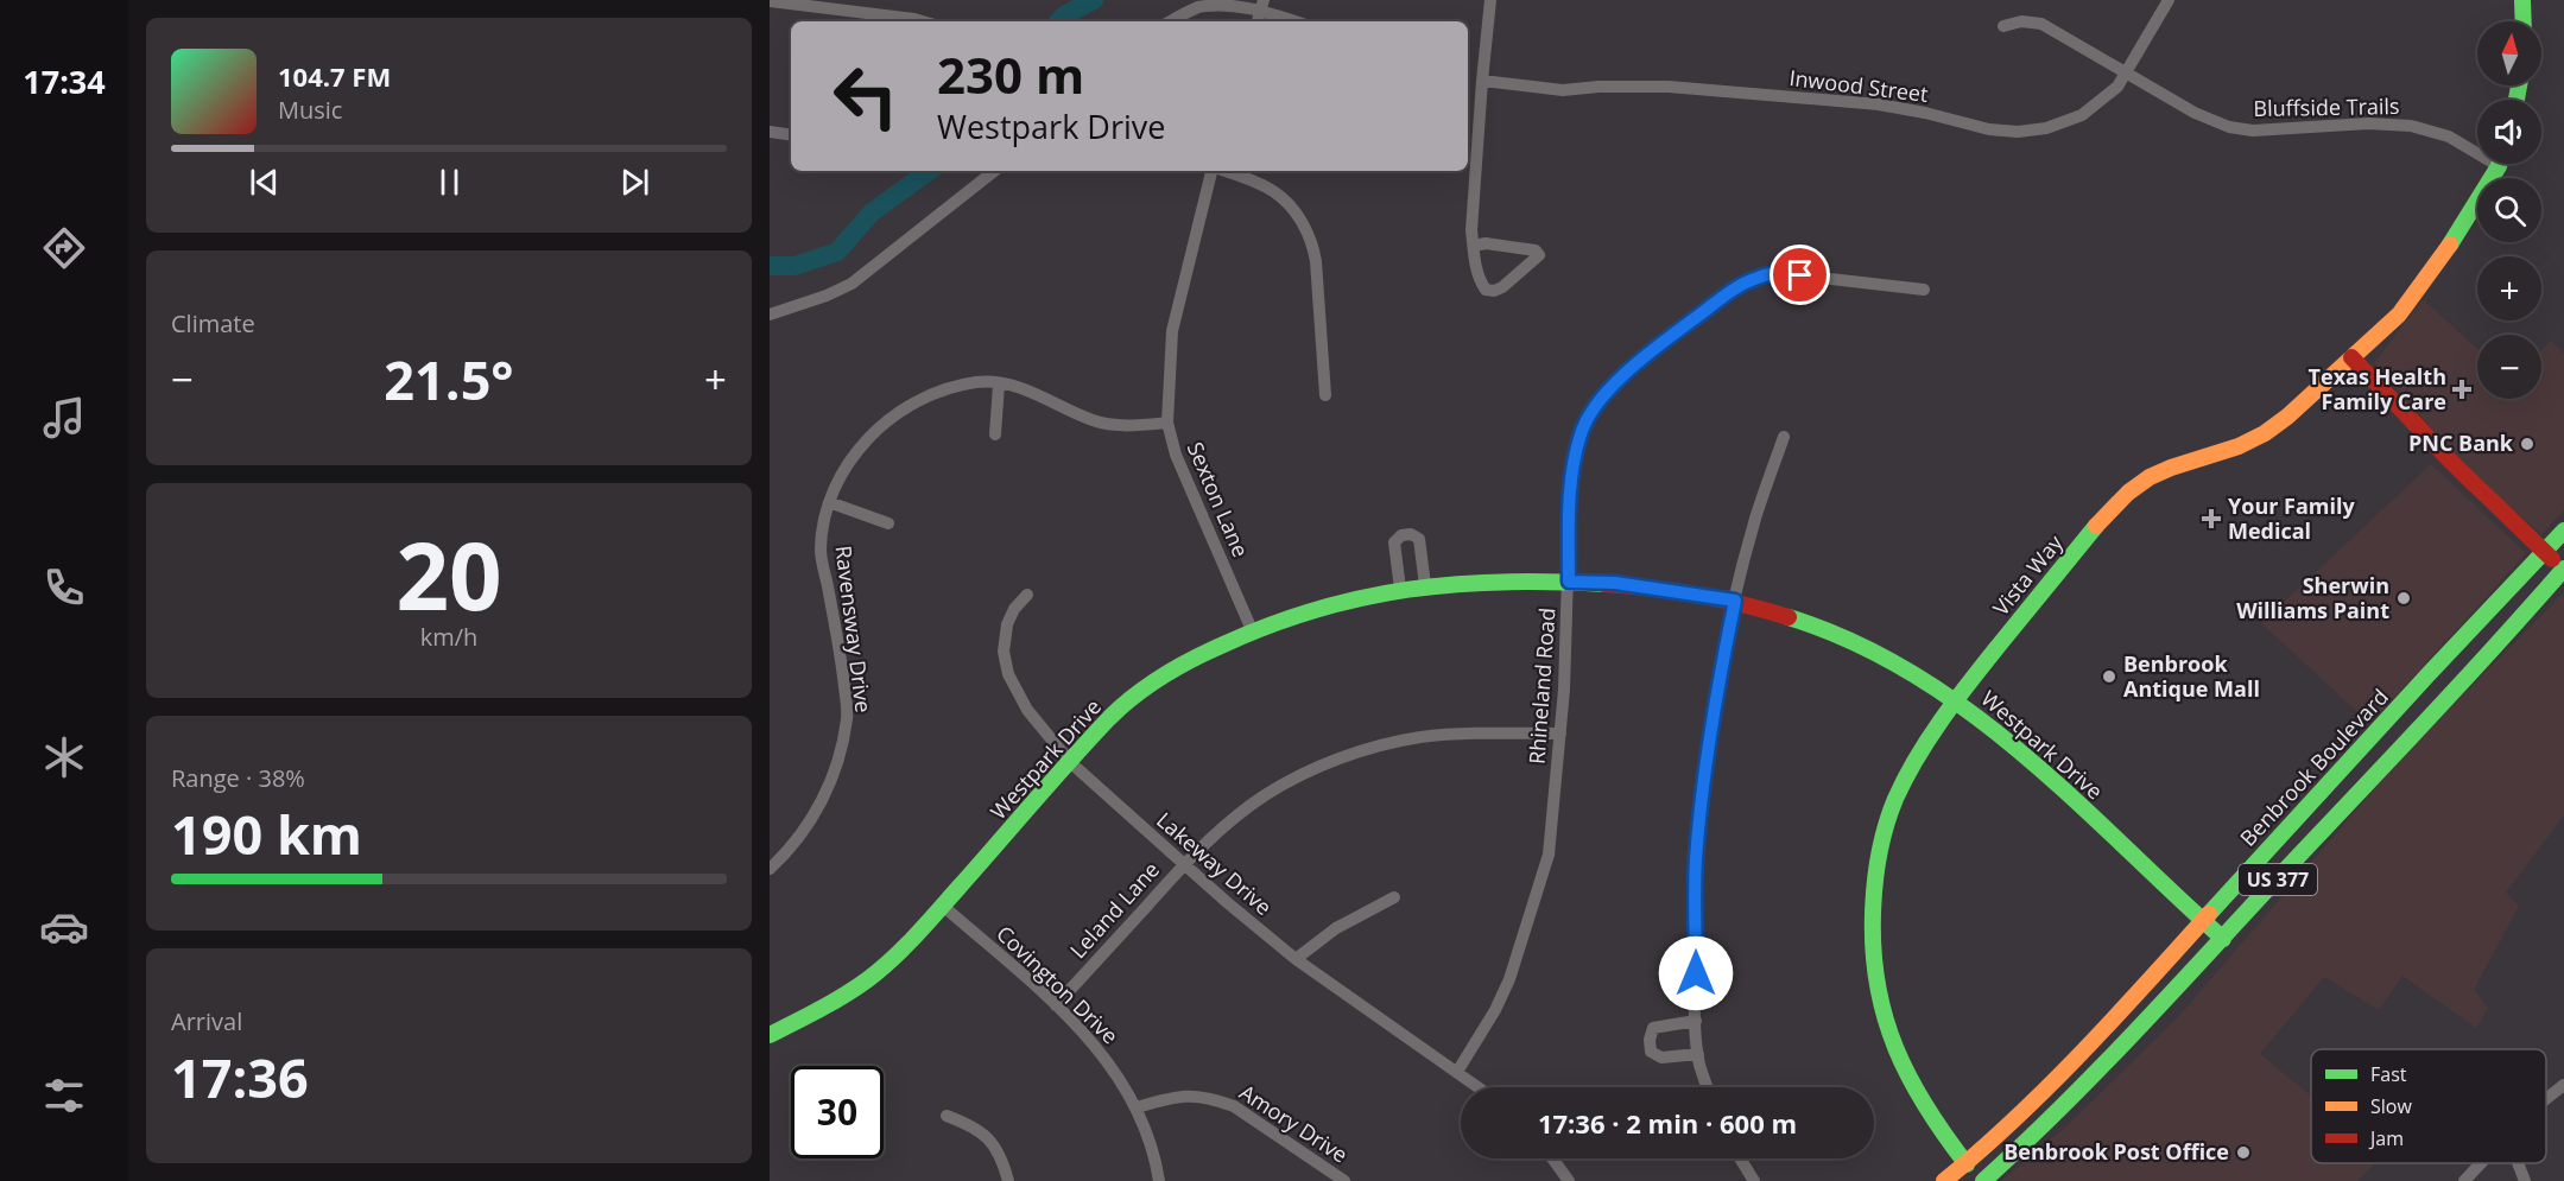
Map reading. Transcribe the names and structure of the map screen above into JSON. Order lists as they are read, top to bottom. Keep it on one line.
{"streets":{"main road":["Vista Way","Westpark Drive","Benbrook Boulevard","US 377"],"street":["Inwood Street","Bluffside Trails","Sexton Lane","Ravensway Drive","Rhineland Road","Lakeway Drive","Leland Lane","Covington Drive","Amory Drive"]},"crossings":[["Inwood Street","Bluffside Trails"],["Sexton Lane","Ravensway Drive"],["Sexton Lane","Westpark Drive"],["Vista Way","Westpark Drive"],["Vista Way","Benbrook Boulevard"],["Rhineland Road","Westpark Drive"],["Rhineland Road","Lakeway Drive"],["Rhineland Road","Leland Lane"],["Westpark Drive","Benbrook Boulevard"],["Westpark Drive","Lakeway Drive"],["Westpark Drive","US 377"],["Westpark Drive","Covington Drive"],["Lakeway Drive","Leland Lane"],["Leland Lane","Covington Drive"],["Covington Drive","Amory Drive"]],"places":{"health":["Texas Health Family Care","Your Family Medical"],"other":["PNC Bank","Sherwin Williams Paint","Benbrook Antique Mall","Benbrook Post Office"]},"legend":["Fast","Slow","Jam"],"north":"top","page":{"tabs":"17:34","map_buttons":["+","−"],"turn":["230 m","Westpark Drive"],"song":["104.7 FM","Music"],"tile":["Climate",["20","km/h"],["Range · 38%","190 km"],["Arrival","17:36"]],"heat":["−","21.5°","+"],"limit":"30","trip":"17:36 · 2 min · 600 m"}}
